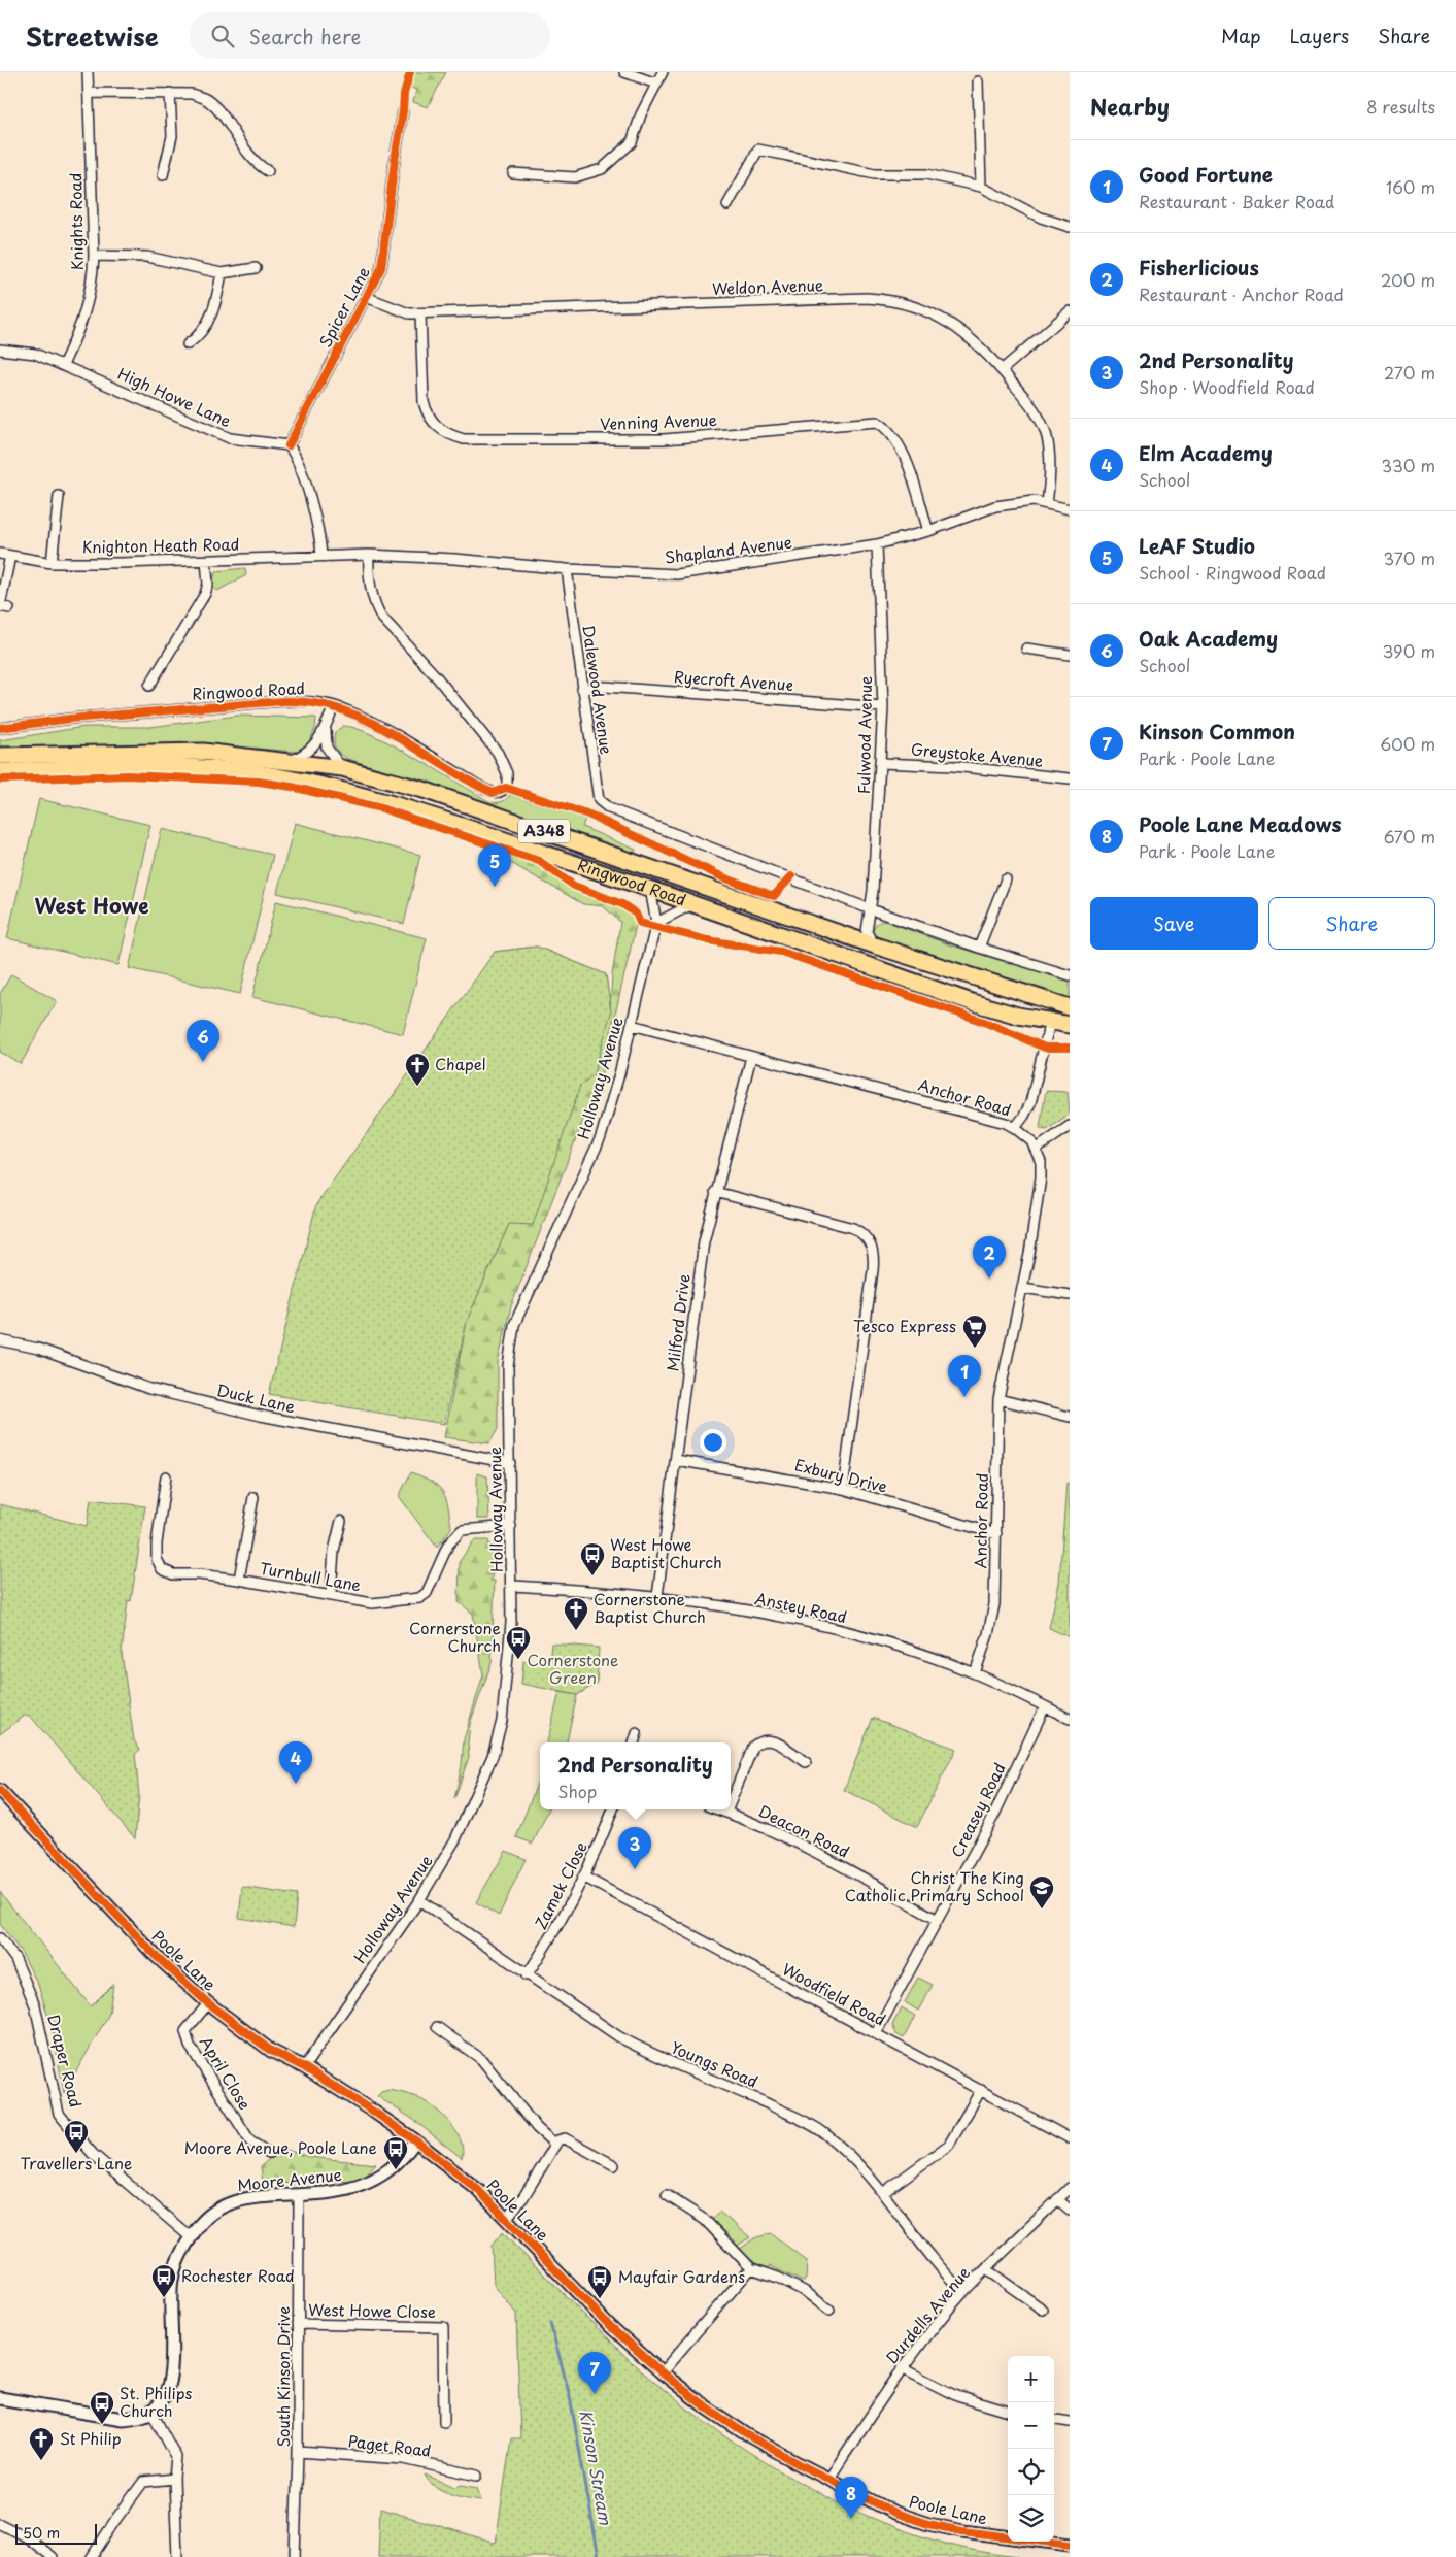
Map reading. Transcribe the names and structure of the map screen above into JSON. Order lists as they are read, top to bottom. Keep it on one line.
{"streets":{"highway":["Ringwood Road","A348"],"street":["Knights Road","Weldon Avenue","Spicer Lane","High Howe Lane","Venning Avenue","Knighton Heath Road","Shapland Avenue","Ryecroft Avenue","Dalewood Avenue","Fulwood Avenue","Greystoke Avenue","Holloway Avenue","Anchor Road","Milford Drive","Duck Lane","Exbury Drive","Turnbull Lane","Anstey Road","Creasey Road","Deacon Road","Zamek Close","Poole Lane","Woodfield Road","Draper Road","Youngs Road","April Close","Moore Avenue","West Howe Close","Durdells Avenue","South Kinson Drive","Paget Road"]},"crossings":[["Knights Road","High Howe Lane"],["Weldon Avenue","Spicer Lane"],["Weldon Avenue","Venning Avenue"],["Weldon Avenue","Shapland Avenue"],["Spicer Lane","High Howe Lane"],["Venning Avenue","Shapland Avenue"],["Knighton Heath Road","Shapland Avenue"],["Shapland Avenue","Dalewood Avenue"],["Shapland Avenue","Ringwood Road"],["Shapland Avenue","Fulwood Avenue"],["Ryecroft Avenue","Dalewood Avenue"],["Ryecroft Avenue","Fulwood Avenue"],["Dalewood Avenue","Fulwood Avenue"],["Ringwood Road","Holloway Avenue"],["Fulwood Avenue","Greystoke Avenue"],["Holloway Avenue","Anchor Road"],["Holloway Avenue","Duck Lane"],["Holloway Avenue","Turnbull Lane"],["Holloway Avenue","Anstey Road"],["Holloway Avenue","Poole Lane"],["Holloway Avenue","Youngs Road"],["Anchor Road","Milford Drive"],["Anchor Road","Exbury Drive"],["Anchor Road","Anstey Road"],["Milford Drive","Exbury Drive"],["Milford Drive","Anstey Road"],["Anstey Road","Creasey Road"],["Creasey Road","Deacon Road"],["Creasey Road","Woodfield Road"],["Zamek Close","Woodfield Road"],["Zamek Close","Youngs Road"],["Poole Lane","April Close"],["Poole Lane","Moore Avenue"],["Poole Lane","Durdells Avenue"],["Draper Road","Moore Avenue"],["Youngs Road","Durdells Avenue"],["Moore Avenue","South Kinson Drive"],["West Howe Close","South Kinson Drive"],["South Kinson Drive","Paget Road"]],"districts":["West Howe"],"water":["Kinson Stream"],"parks":["Cornerstone Green"],"places":{"church":["Chapel","Cornerstone Baptist Church","St Philip"],"supermarket":["Tesco Express"],"bus stop":["West Howe Baptist Church","Cornerstone Church","Travellers Lane","Moore Avenue, Poole Lane","Rochester Road","Mayfair Gardens","St. Philips Church"],"school or university":["Christ The King Catholic Primary School"]},"scale_bar":"50 m","page":{"header":"Streetwise","search":"Search here","nav":["Map","Layers","Share"],"heading":["Nearby","8 results"],"list":[{"mark":"1","name":"Good Fortune","note":"Restaurant · Baker Road","value":"160 m"},{"mark":"2","name":"Fisherlicious","note":"Restaurant · Anchor Road","value":"200 m"},{"mark":"3","name":"2nd Personality","note":"Shop · Woodfield Road","value":"270 m"},{"mark":"4","name":"Elm Academy","note":"School","value":"330 m"},{"mark":"5","name":"LeAF Studio","note":"School · Ringwood Road","value":"370 m"},{"mark":"6","name":"Oak Academy","note":"School","value":"390 m"},{"mark":"7","name":"Kinson Common","note":"Park · Poole Lane","value":"600 m"},{"mark":"8","name":"Poole Lane Meadows","note":"Park · Poole Lane","value":"670 m"}],"pins":["5","6","2","1","4","3","7","8"],"buttons":["Save","Share"],"popup":["2nd Personality","Shop"],"map_buttons":["+","−"],"scale":"50 m"}}
